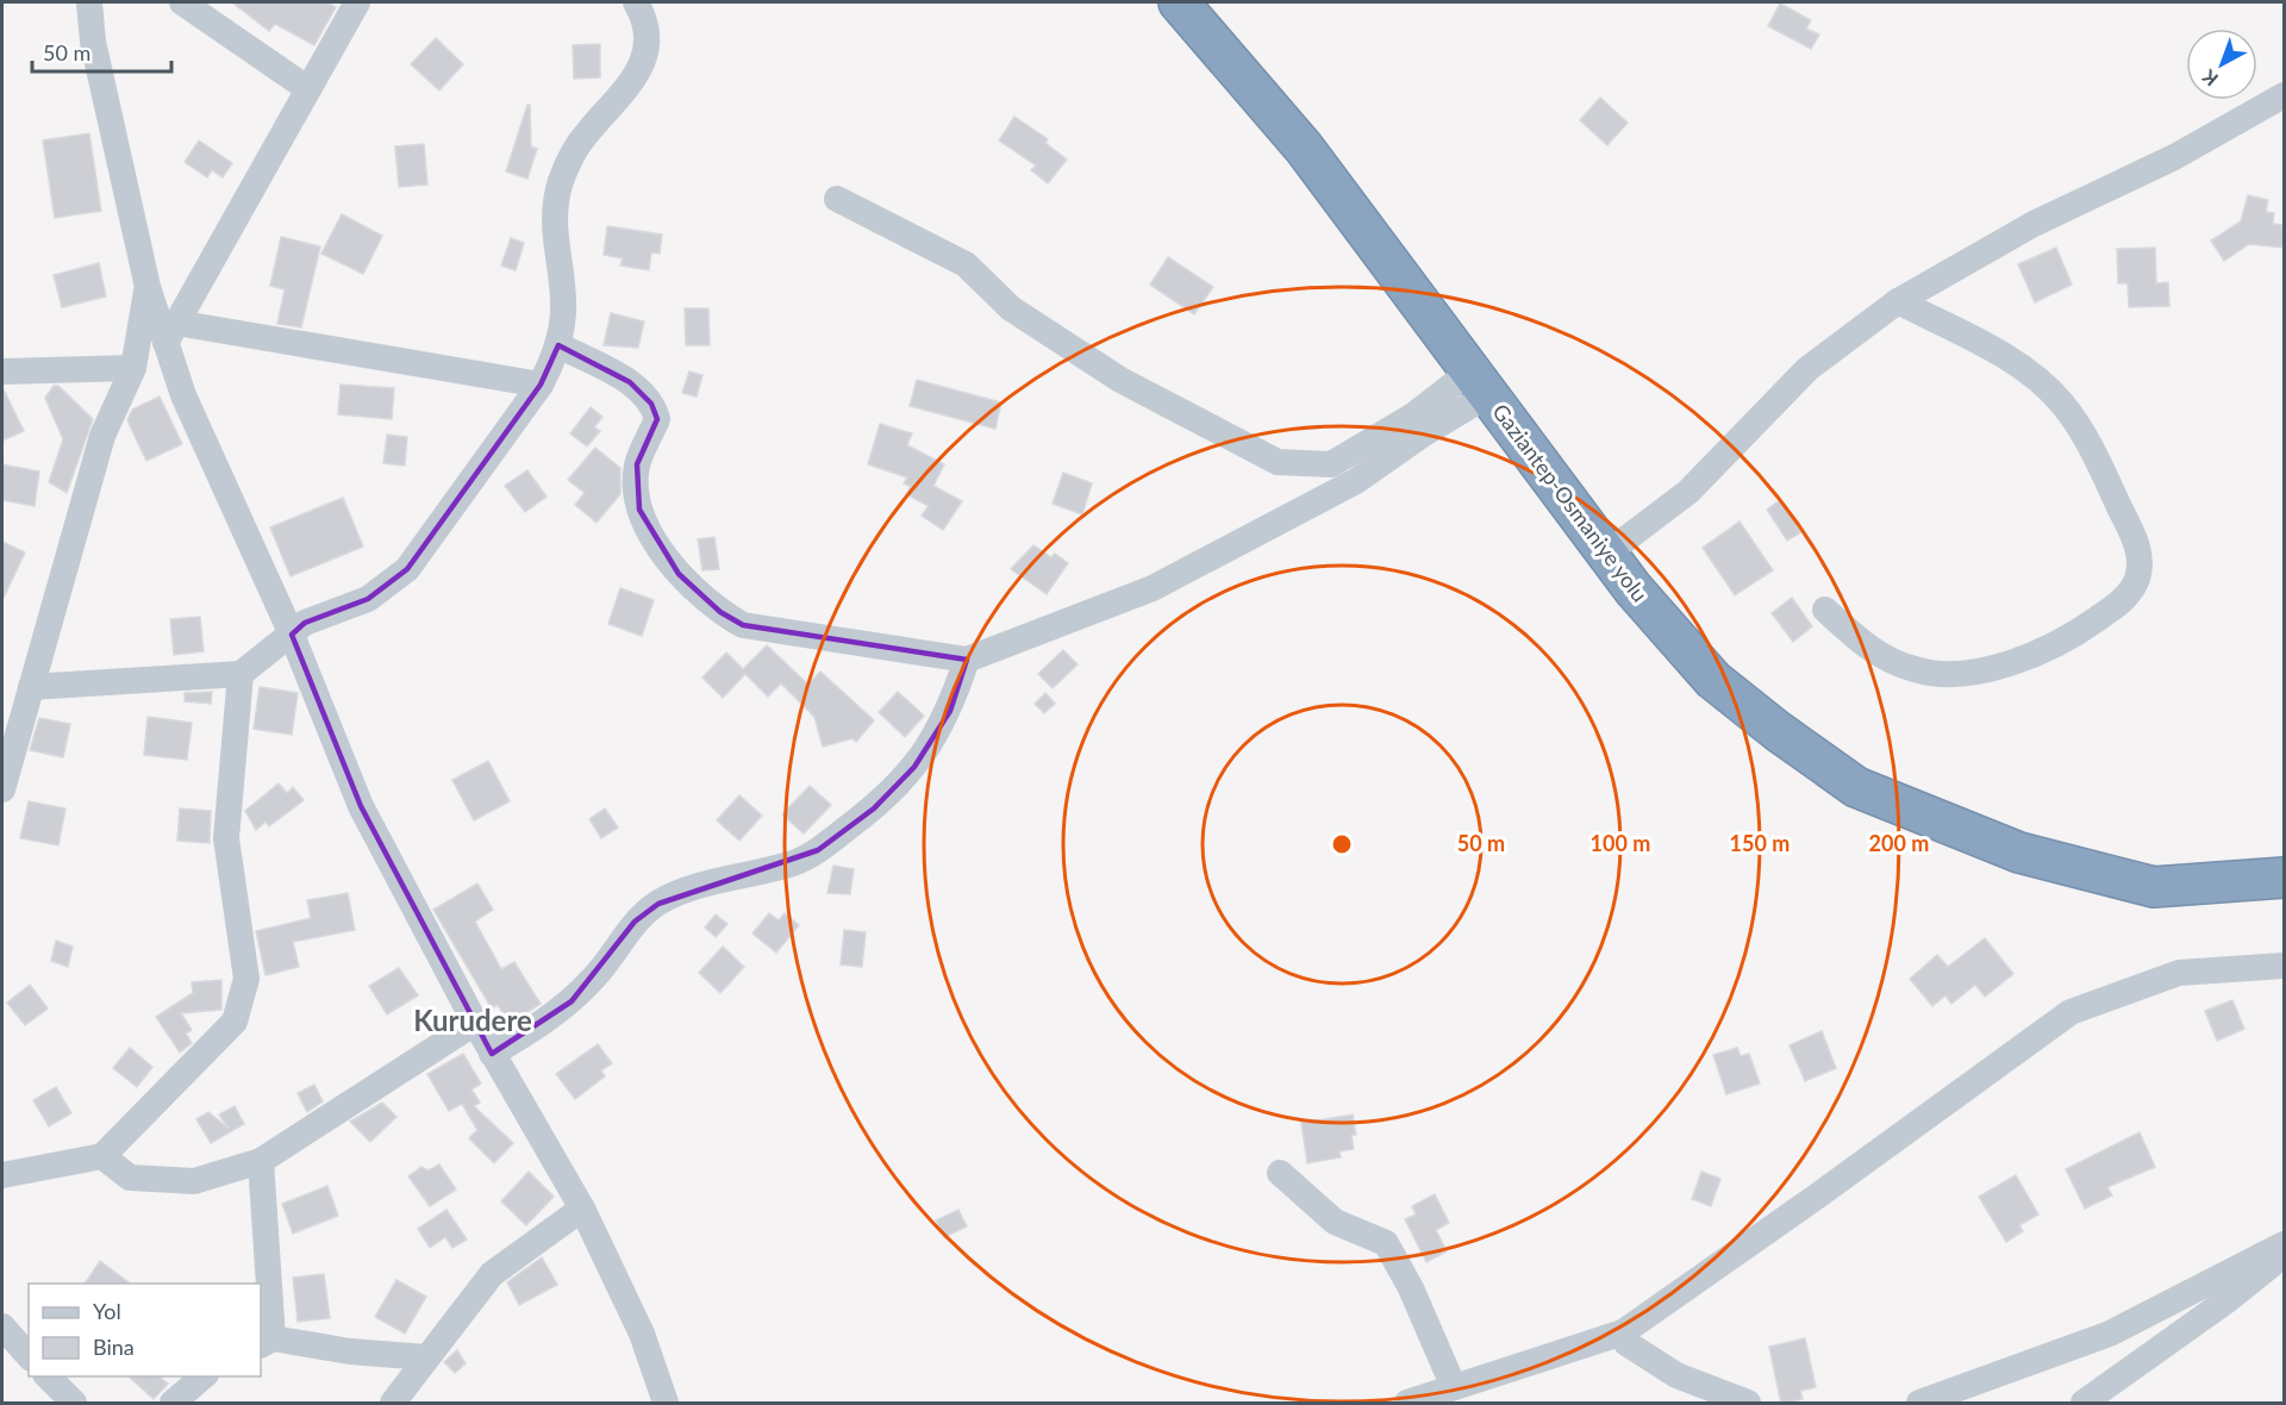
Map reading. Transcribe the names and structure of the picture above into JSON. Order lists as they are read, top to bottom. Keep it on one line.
{"streets":{"highway":["Gaziantep-Osmaniye yolu"]},"districts":["Kurudere"],"legend":["Yol","Bina"],"scale_bar":"50 m","north":"bottom left","rings":["50 m","100 m","150 m","200 m"]}
